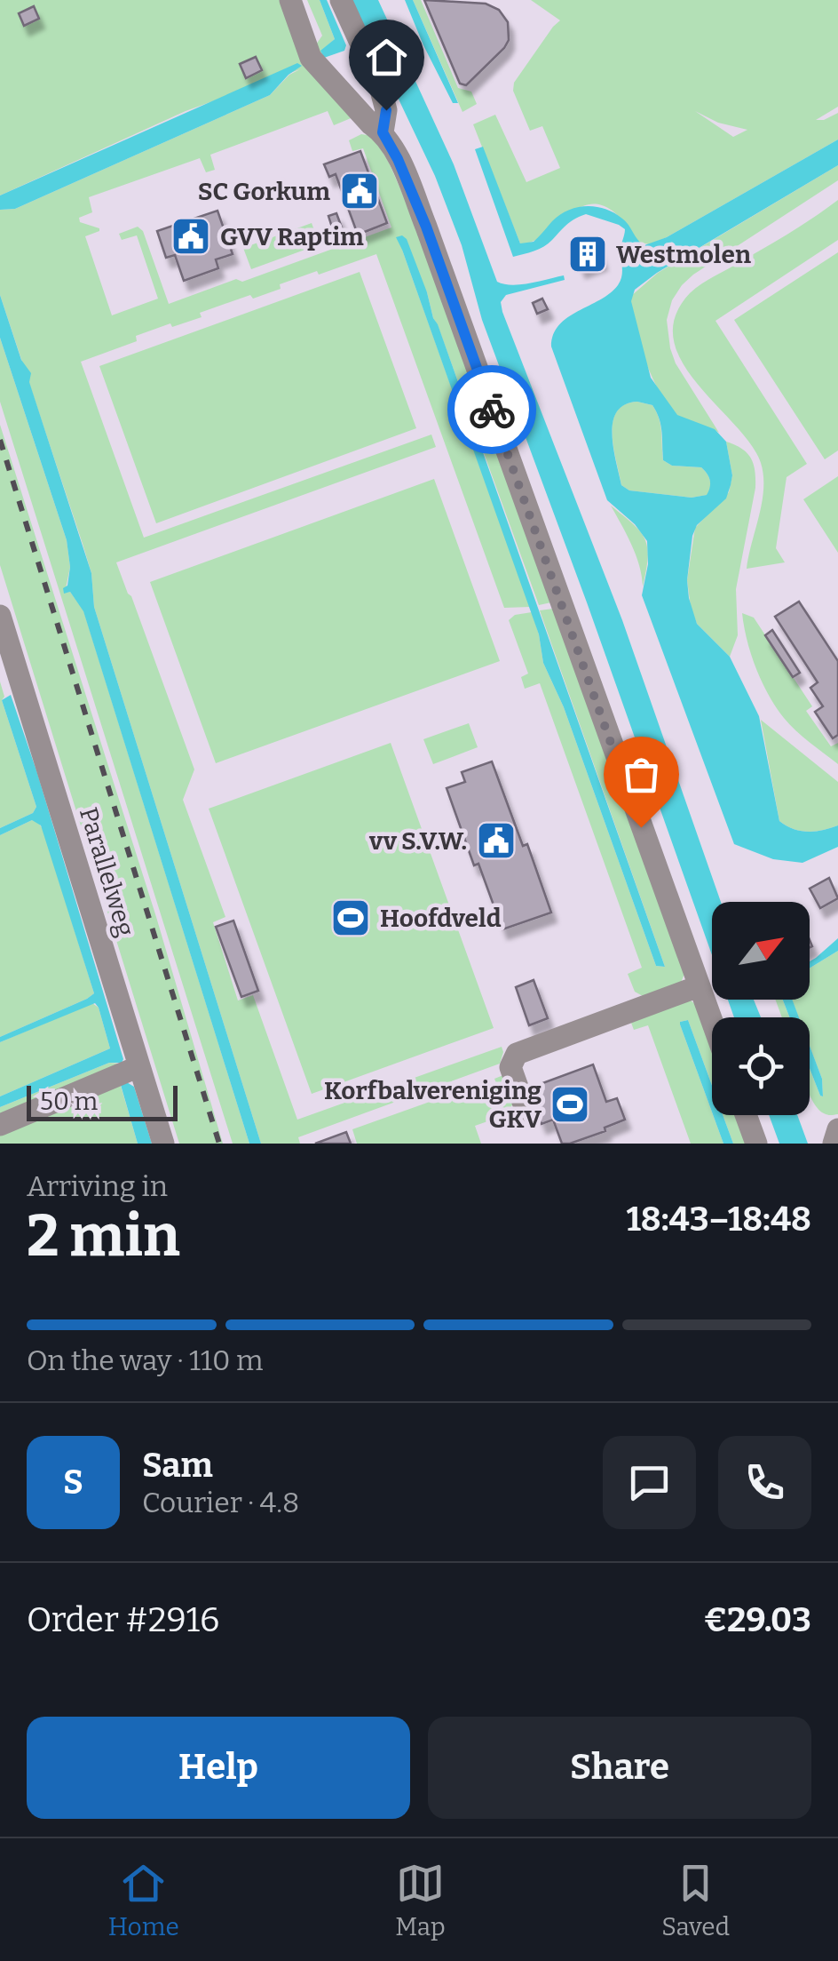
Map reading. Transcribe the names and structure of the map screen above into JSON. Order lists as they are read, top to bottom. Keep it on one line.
{"streets":{"street":["Parallelweg"]},"places":{"public building":["SC Gorkum","GVV Raptim","vv S.V.W."],"building":["Westmolen"],"sports":["Hoofdveld","Korfbalvereniging GKV"]},"scale_bar":"50 m","north":"top right","page":{"scale":"50 m","heading":["2 min","Arriving in","18:43–18:48"],"panel":["Sam","Courier · 4.8","Order #2916","€29.03"],"bar":"On the way · 110 m","round":"S","buttons":["Help","Share"],"tabs":["Home","Map","Saved"]}}
